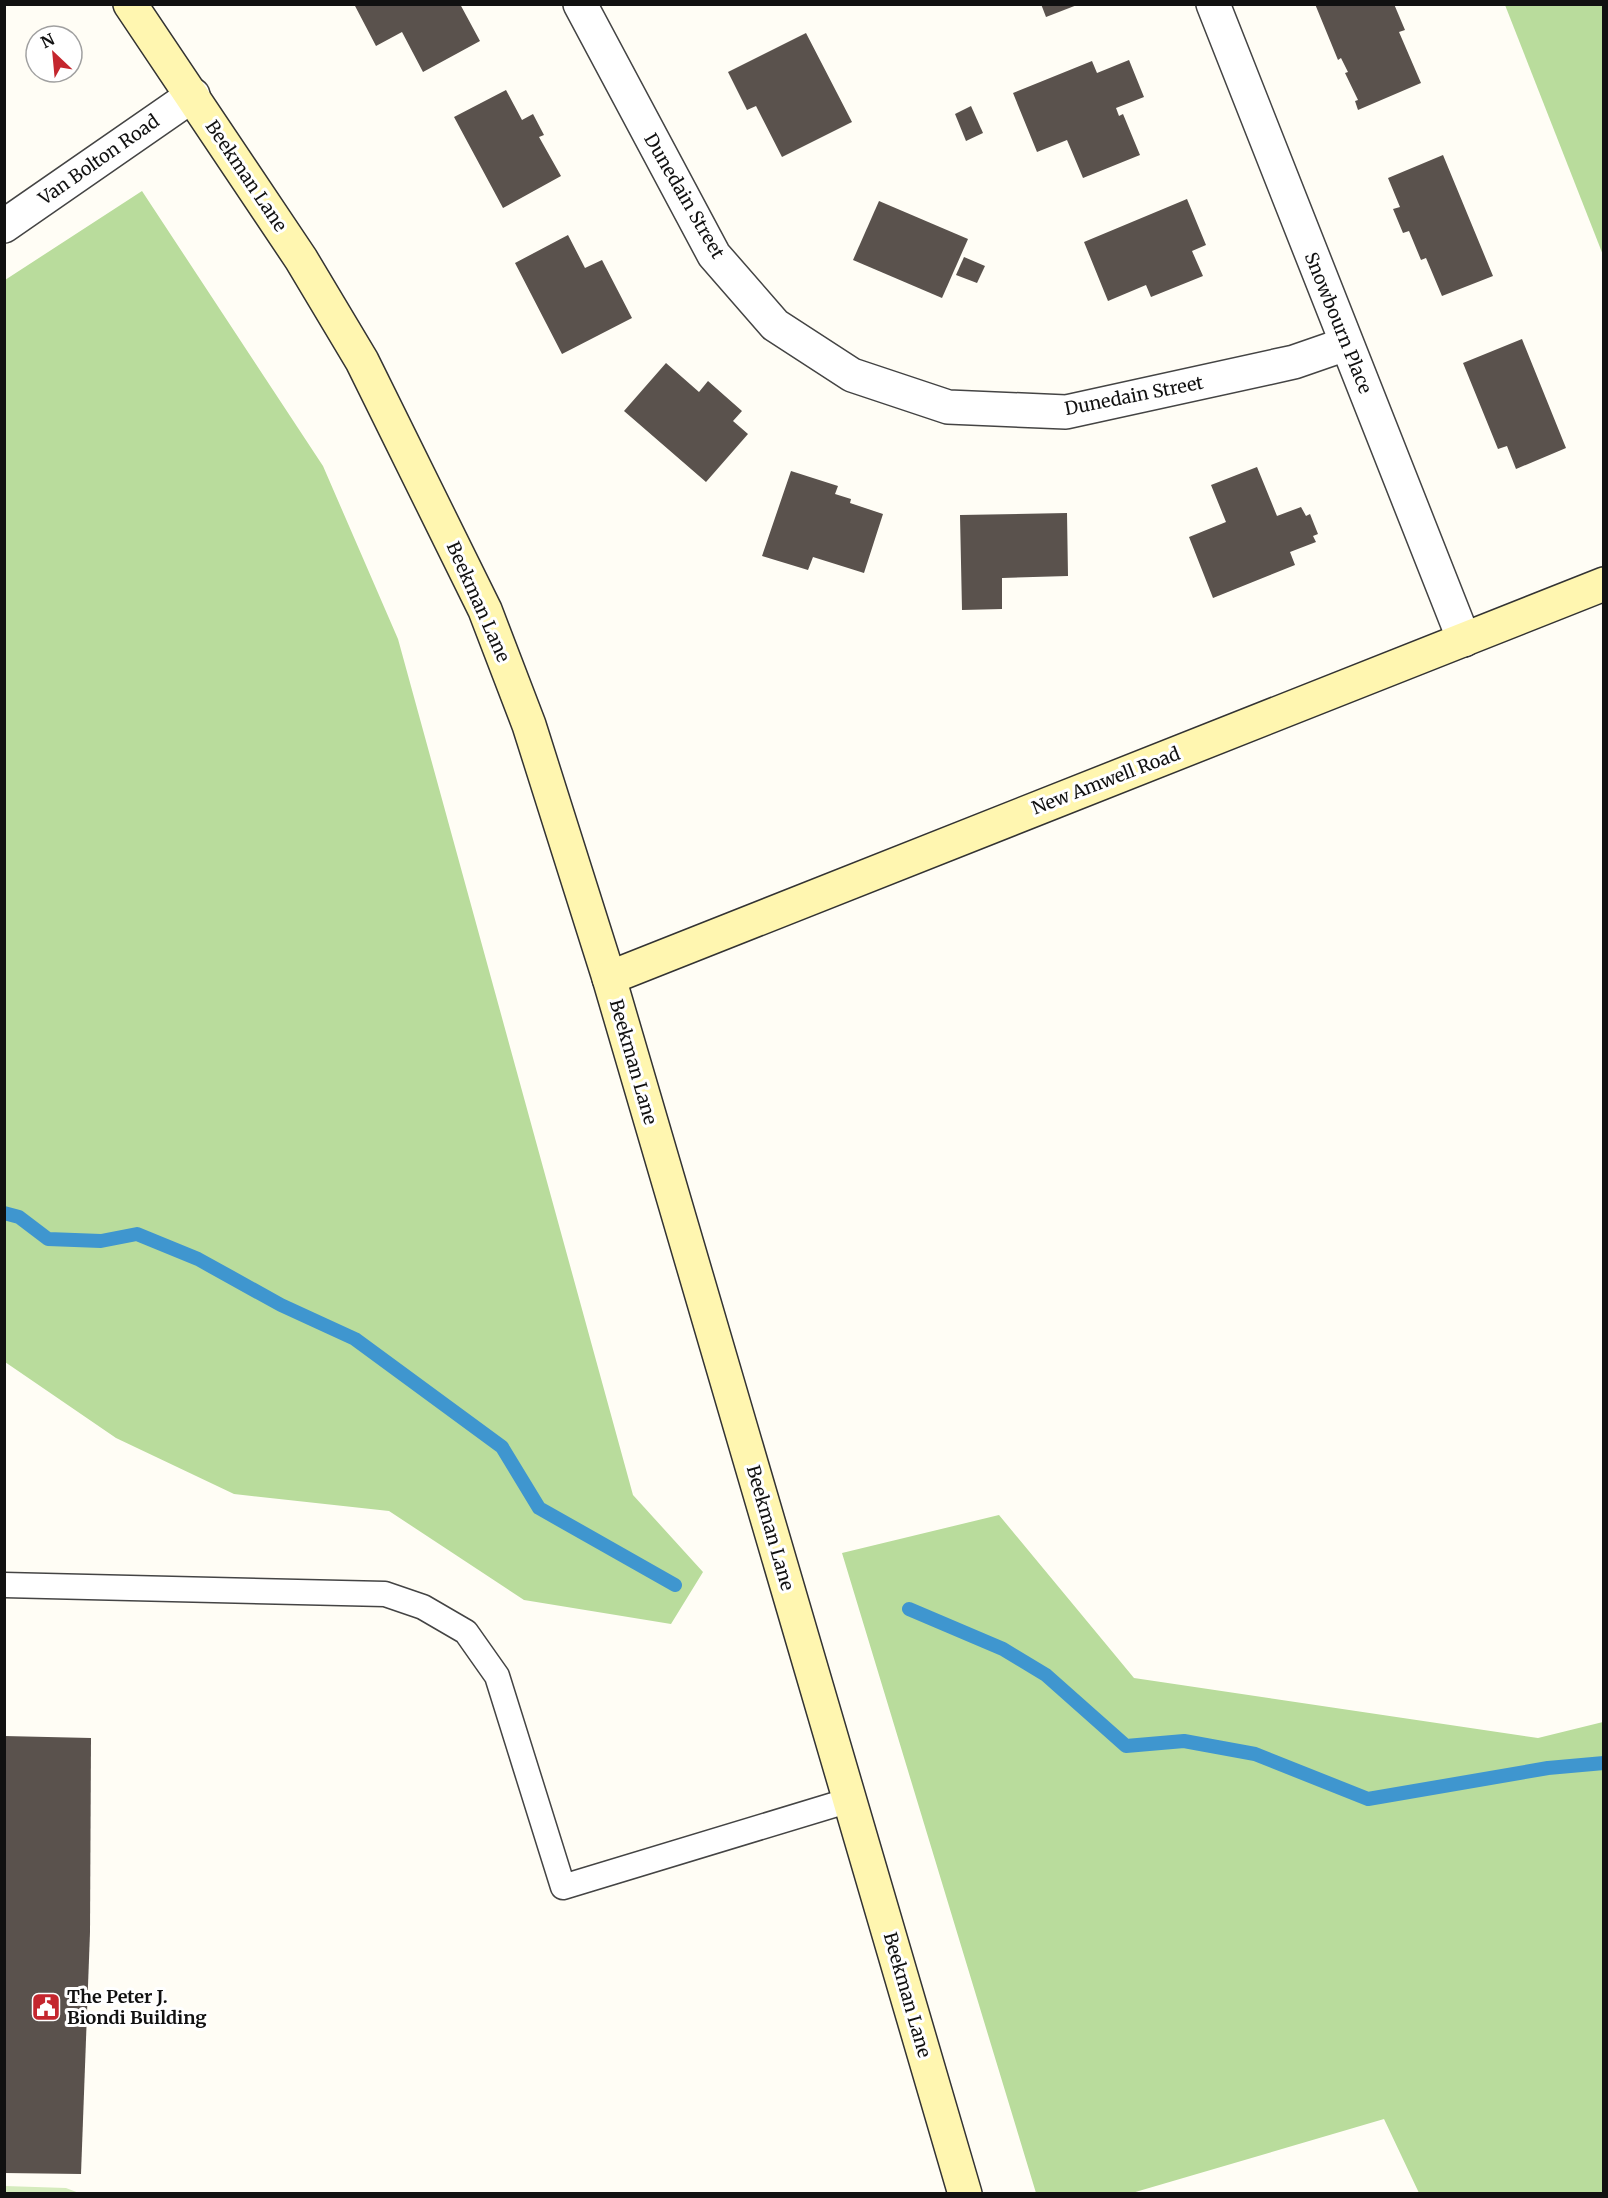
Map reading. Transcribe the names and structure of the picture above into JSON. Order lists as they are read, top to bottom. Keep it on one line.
{"streets":{"street":["Van Bolton Road","Beekman Lane","Dunedain Street","Snowbourn Place","New Amwell Road"]},"crossings":[["Van Bolton Road","Beekman Lane"],["Beekman Lane","New Amwell Road"],["Dunedain Street","Snowbourn Place"],["Snowbourn Place","New Amwell Road"]],"places":{"public building":["The Peter J. Biondi Building"]},"north":"top left"}
